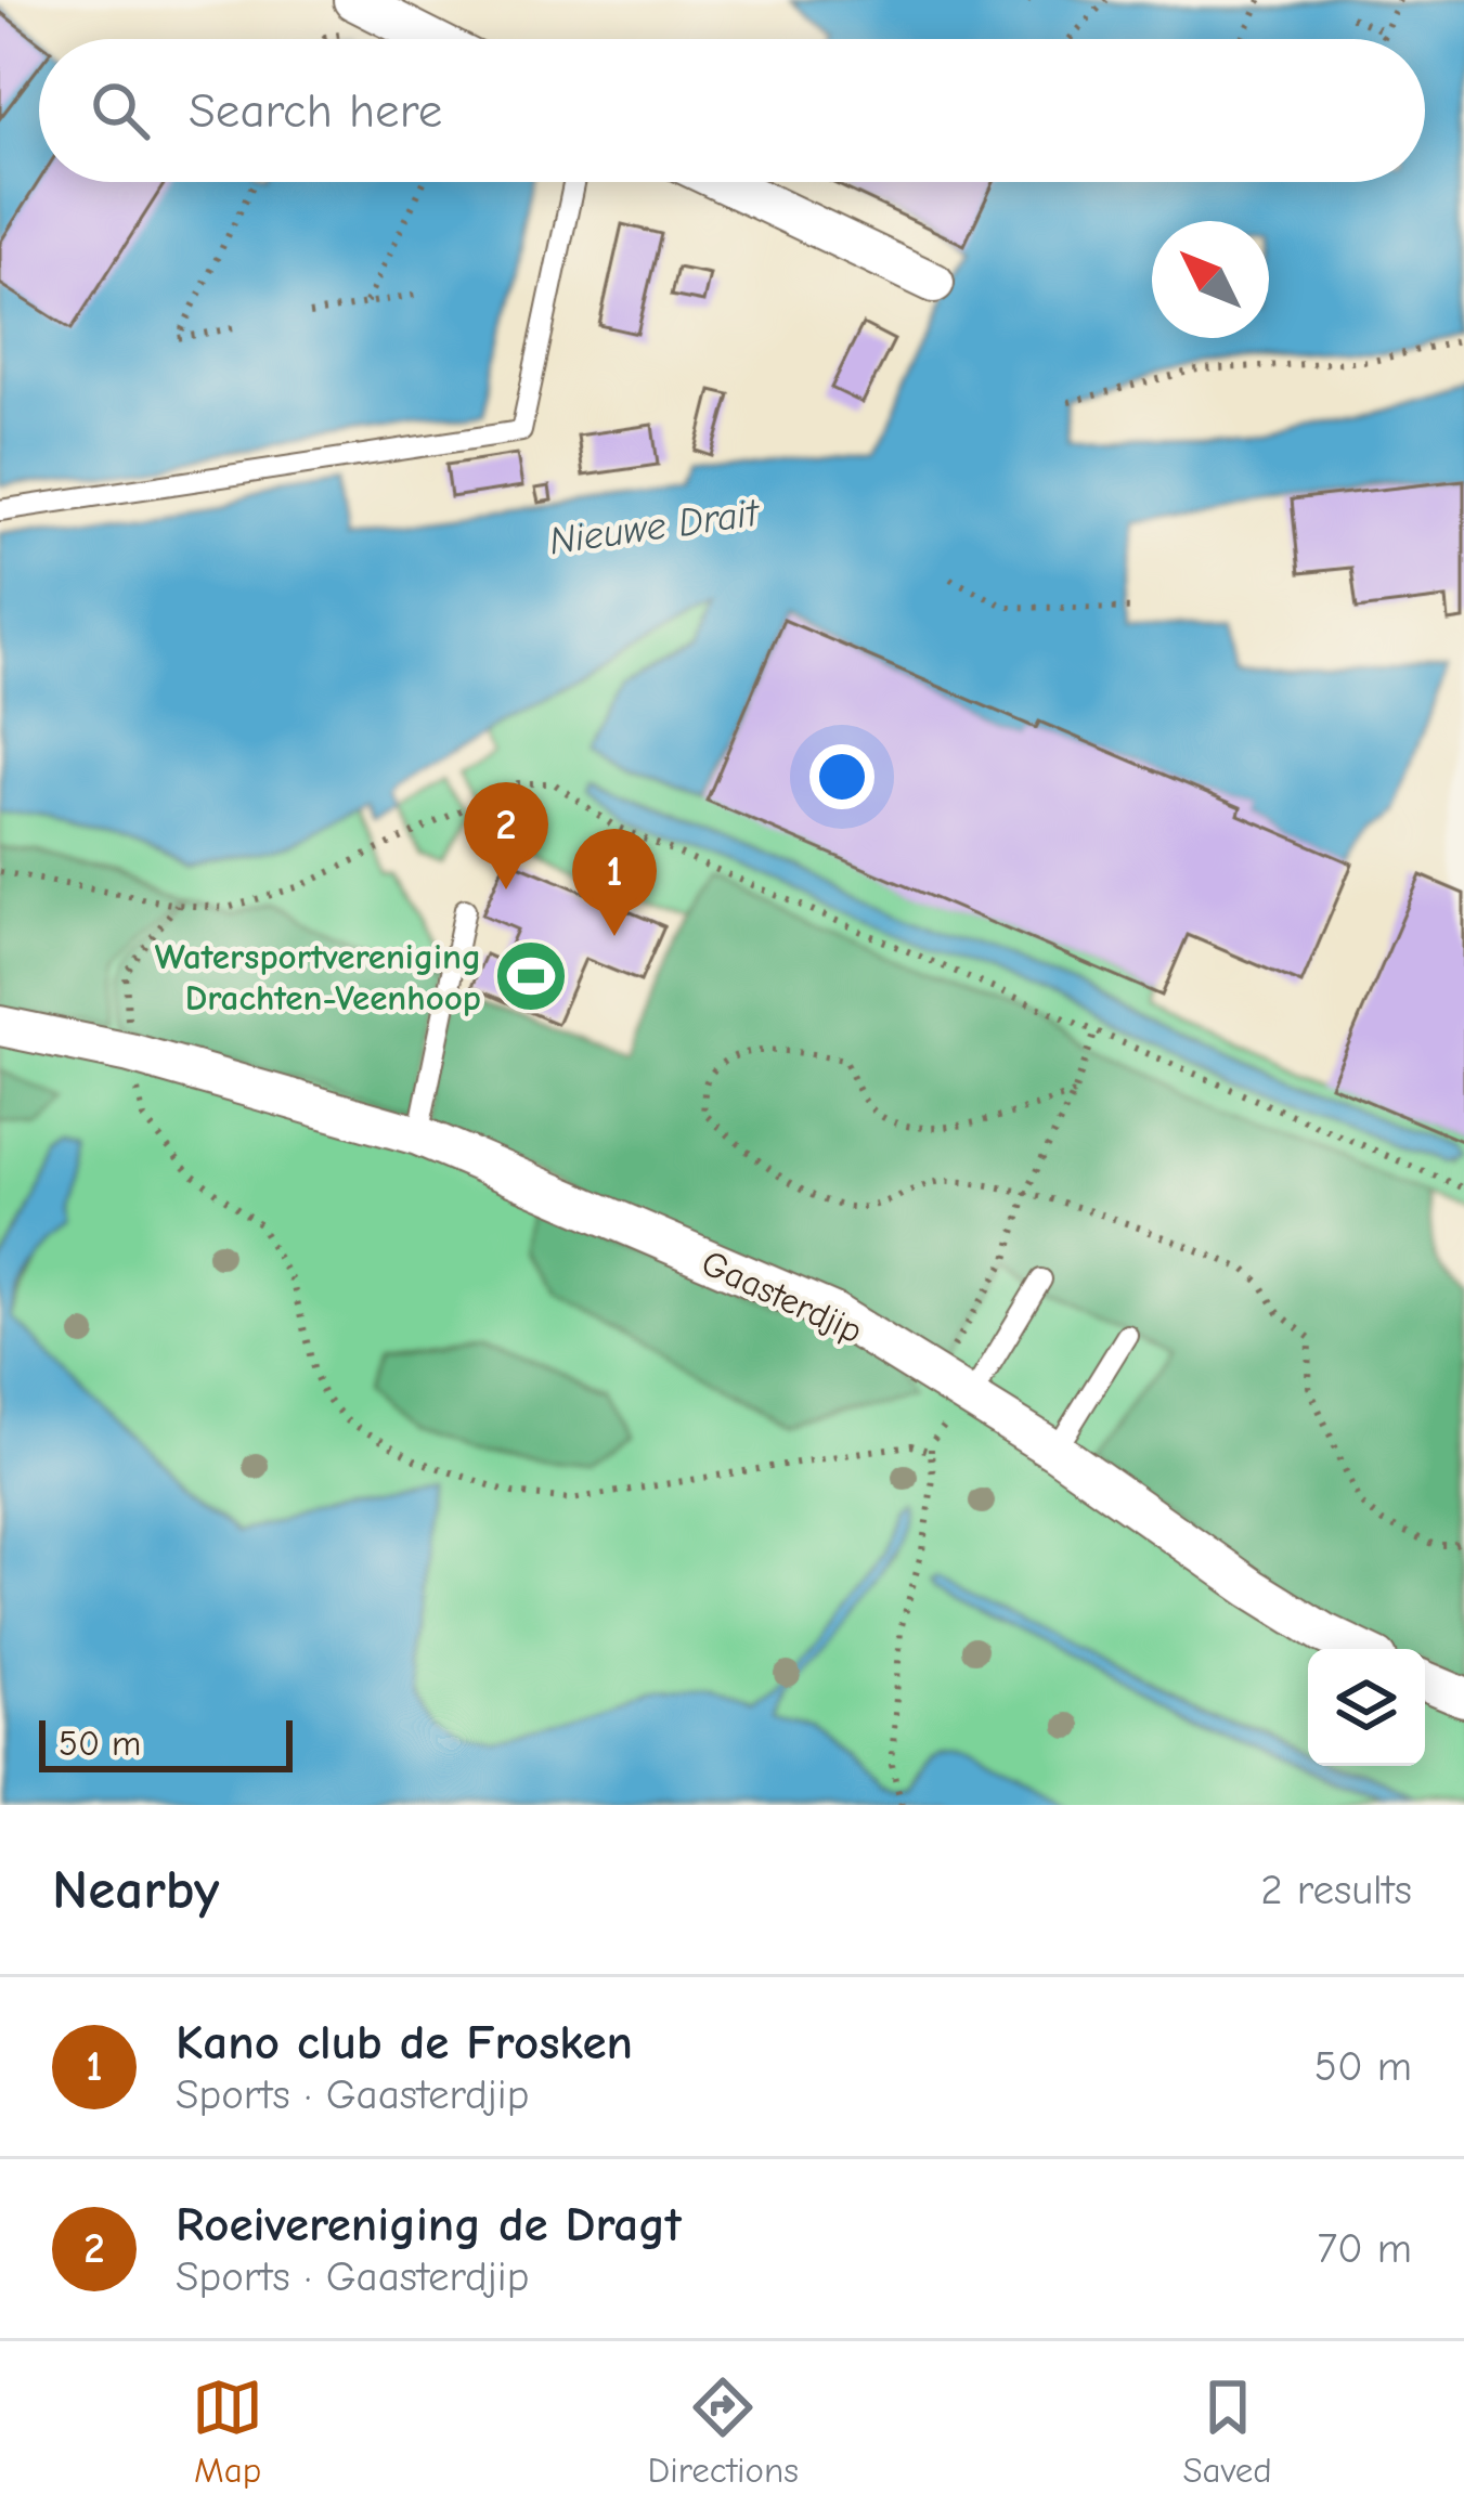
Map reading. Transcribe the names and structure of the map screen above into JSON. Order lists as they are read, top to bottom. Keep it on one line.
{"streets":{"street":["Gaasterdjip"]},"water":["Nieuwe Drait"],"places":{"sports":["Watersportvereniging Drachten-Veenhoop"]},"scale_bar":"50 m","north":"top left","page":{"search":"Search here","pins":["2","1"],"scale":"50 m","heading":["Nearby","2 results"],"list":[{"mark":"1","name":"Kano club de Frosken","note":"Sports · Gaasterdjip","value":"50 m"},{"mark":"2","name":"Roeivereniging de Dragt","note":"Sports · Gaasterdjip","value":"70 m"}],"nav":["Map","Directions","Saved"]}}
